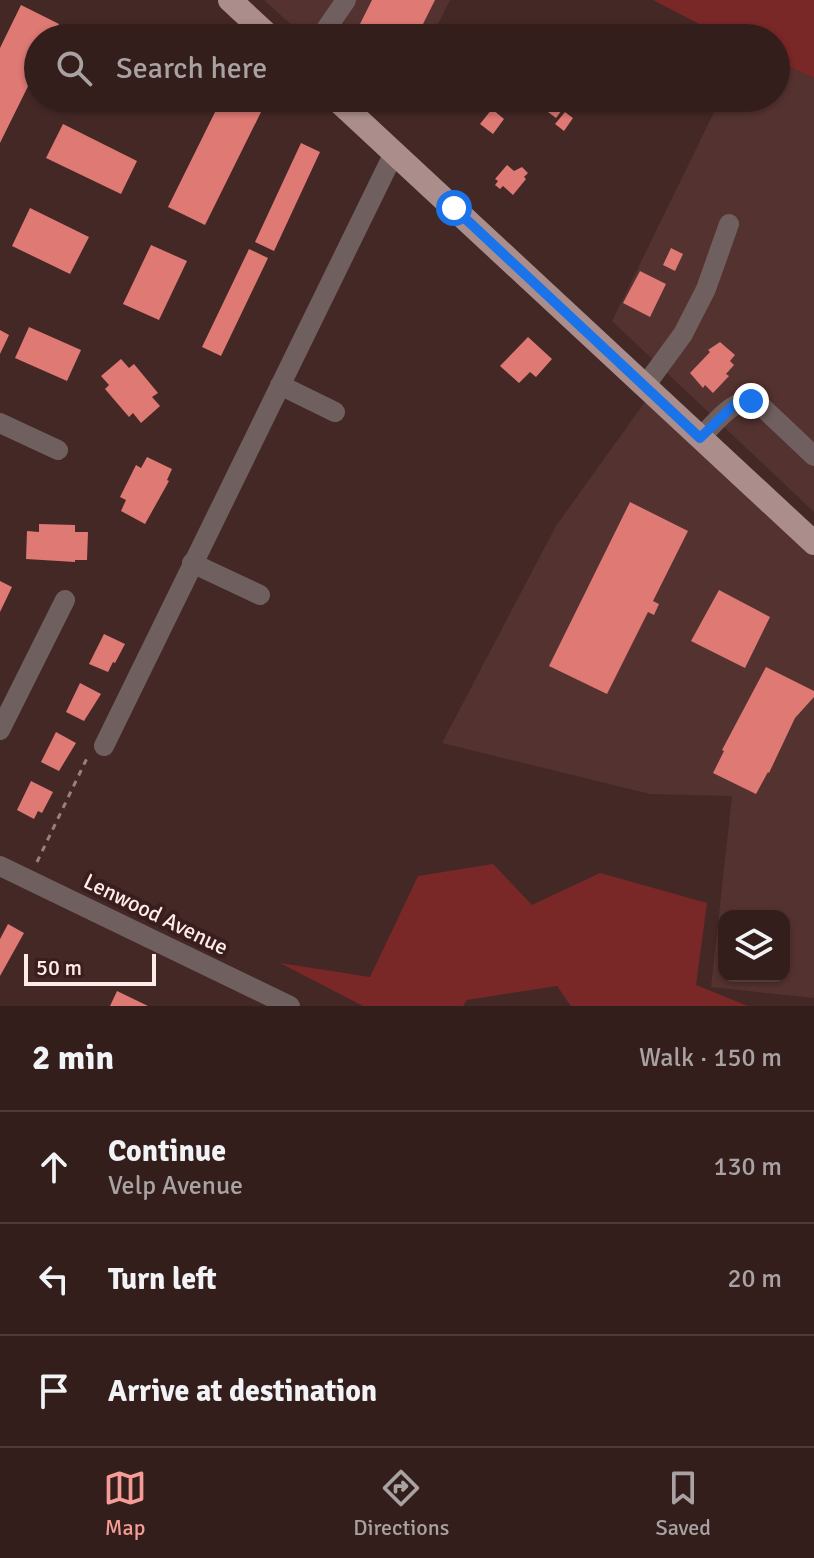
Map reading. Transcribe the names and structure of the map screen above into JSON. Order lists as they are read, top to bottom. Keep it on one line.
{"streets":{"street":["Lenwood Avenue"]},"scale_bar":"50 m","page":{"search":"Search here","scale":"50 m","heading":["2 min","Walk · 150 m"],"list":[["Continue","Velp Avenue","130 m"],["Turn left","20 m"],"Arrive at destination"],"nav":["Map","Directions","Saved"]}}
